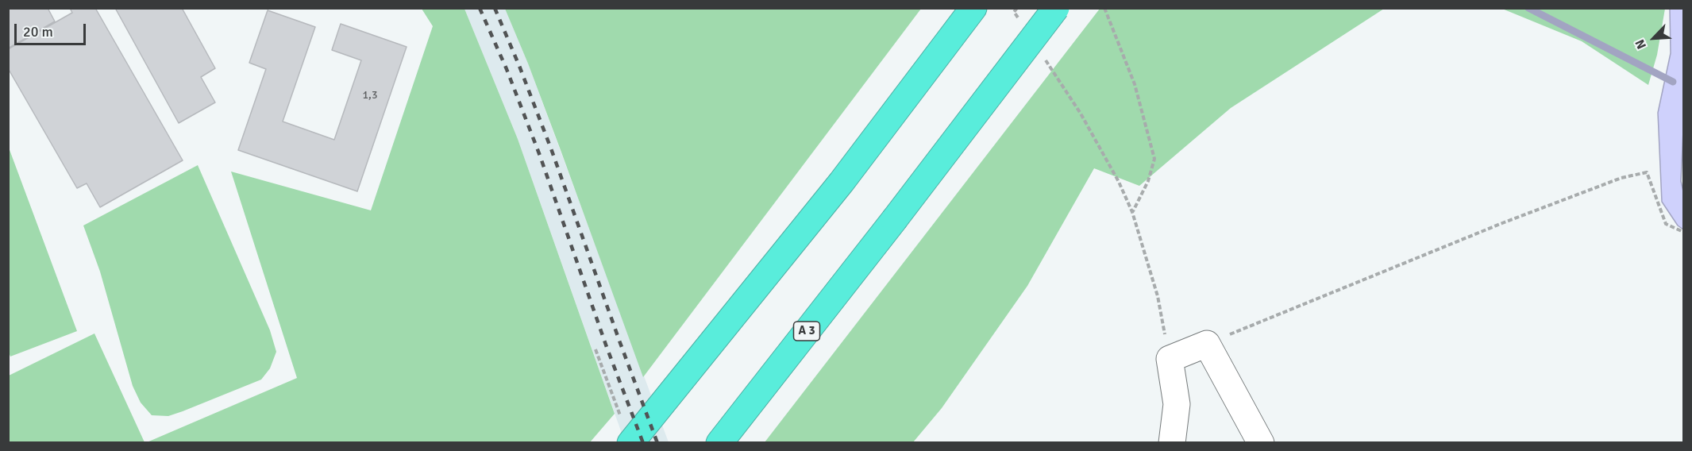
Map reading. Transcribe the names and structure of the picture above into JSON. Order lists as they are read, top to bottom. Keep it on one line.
{"streets":{"highway":["A 3"]},"house_numbers":["1,3"],"scale_bar":"20 m","north":"bottom left"}
